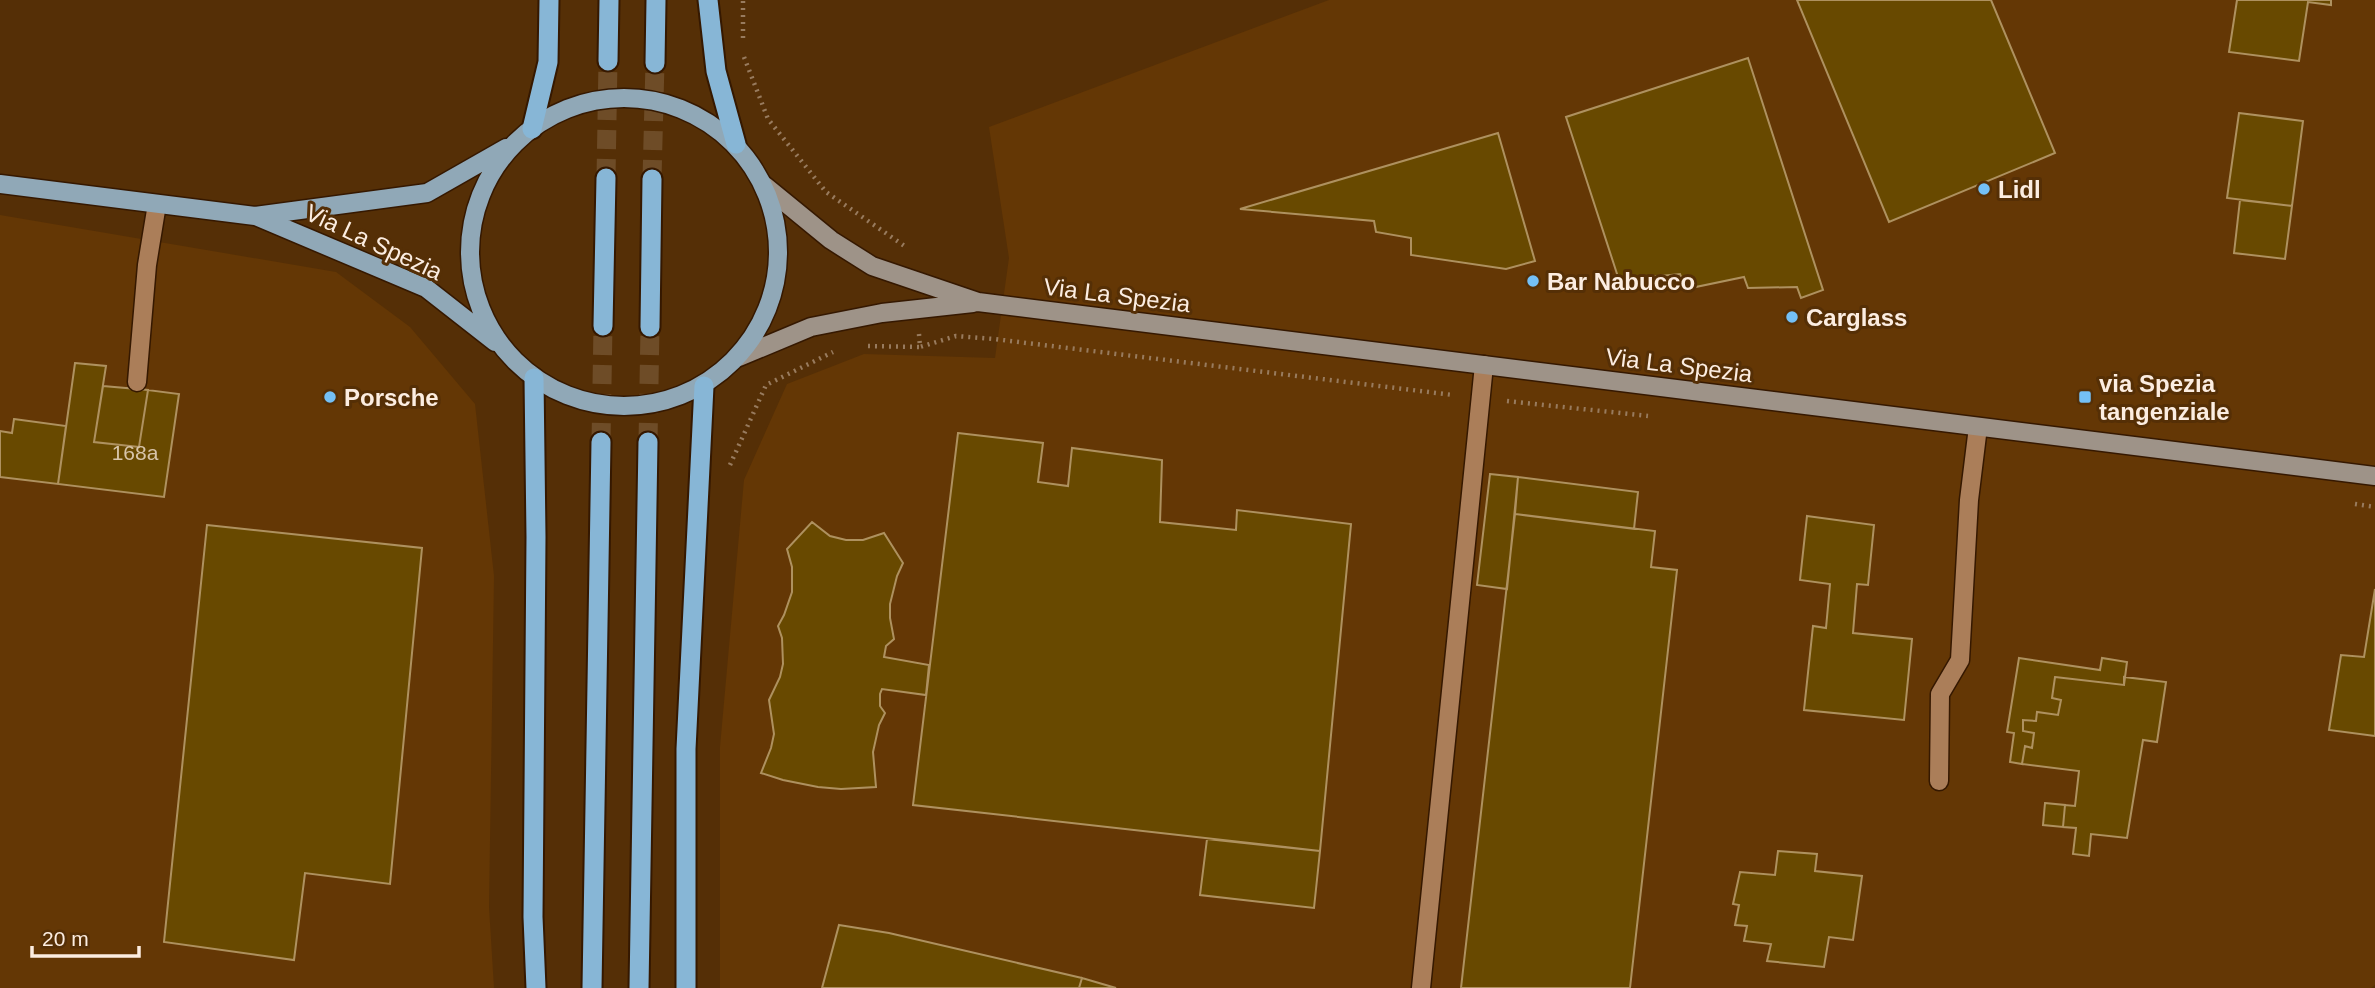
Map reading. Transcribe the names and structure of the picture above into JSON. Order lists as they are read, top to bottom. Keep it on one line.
{"streets":{"main road":["Via La Spezia"]},"places":{"other":["Lidl","Bar Nabucco","Carglass","Porsche"],"transit":["via Spezia tangenziale"]},"house_numbers":["168a"],"scale_bar":"20 m"}
